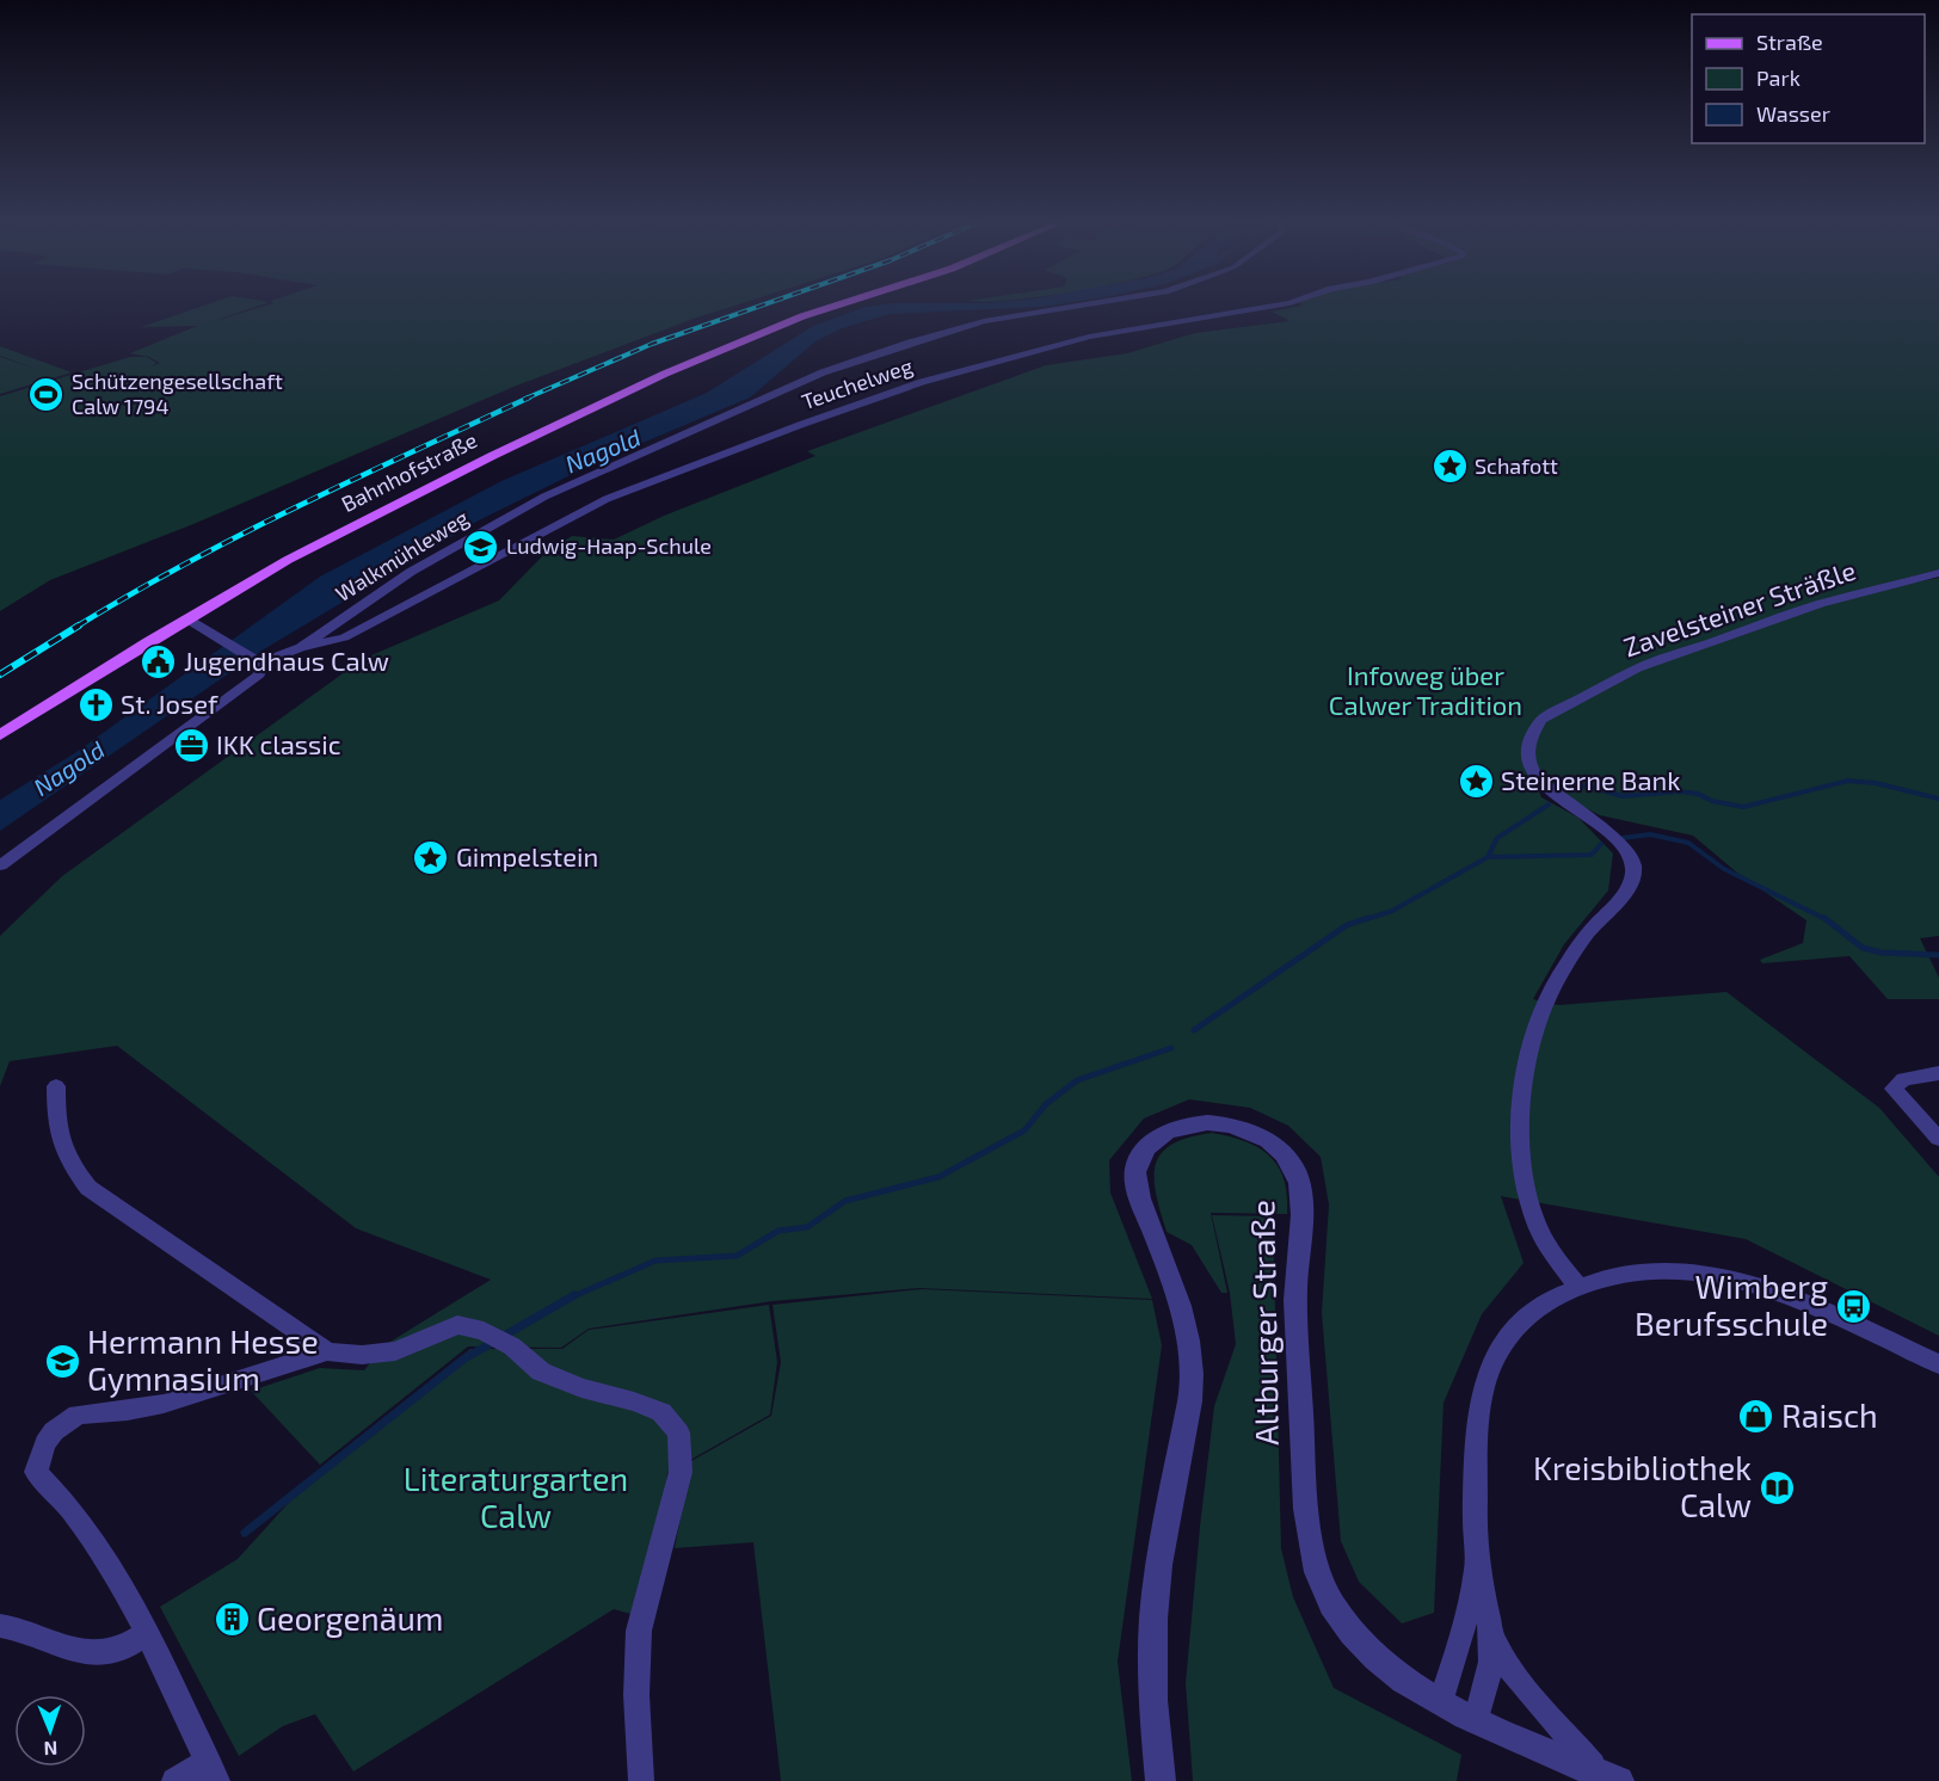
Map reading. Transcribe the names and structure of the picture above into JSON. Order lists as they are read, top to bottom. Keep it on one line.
{"streets":{"main road":["Bahnhofstraße"],"street":["Teuchelweg","Walkmühleweg","Zavelsteiner Sträßle","Altburger Straße"]},"crossings":[["Teuchelweg","Walkmühleweg"]],"water":["Nagold"],"parks":["Infoweg über Calwer Tradition","Literaturgarten Calw"],"places":{"sports":["Schützengesellschaft Calw 1794"],"place":["Schafott","Steinerne Bank","Gimpelstein"],"school or university":["Ludwig-Haap-Schule","Hermann Hesse Gymnasium"],"public building":["Jugendhaus Calw"],"church":["St. Josef"],"office":["IKK classic"],"bus stop":["Wimberg Berufsschule"],"shop":["Raisch"],"library":["Kreisbibliothek Calw"],"building":["Georgenäum"]},"legend":["Straße","Park","Wasser"],"north":"bottom"}
